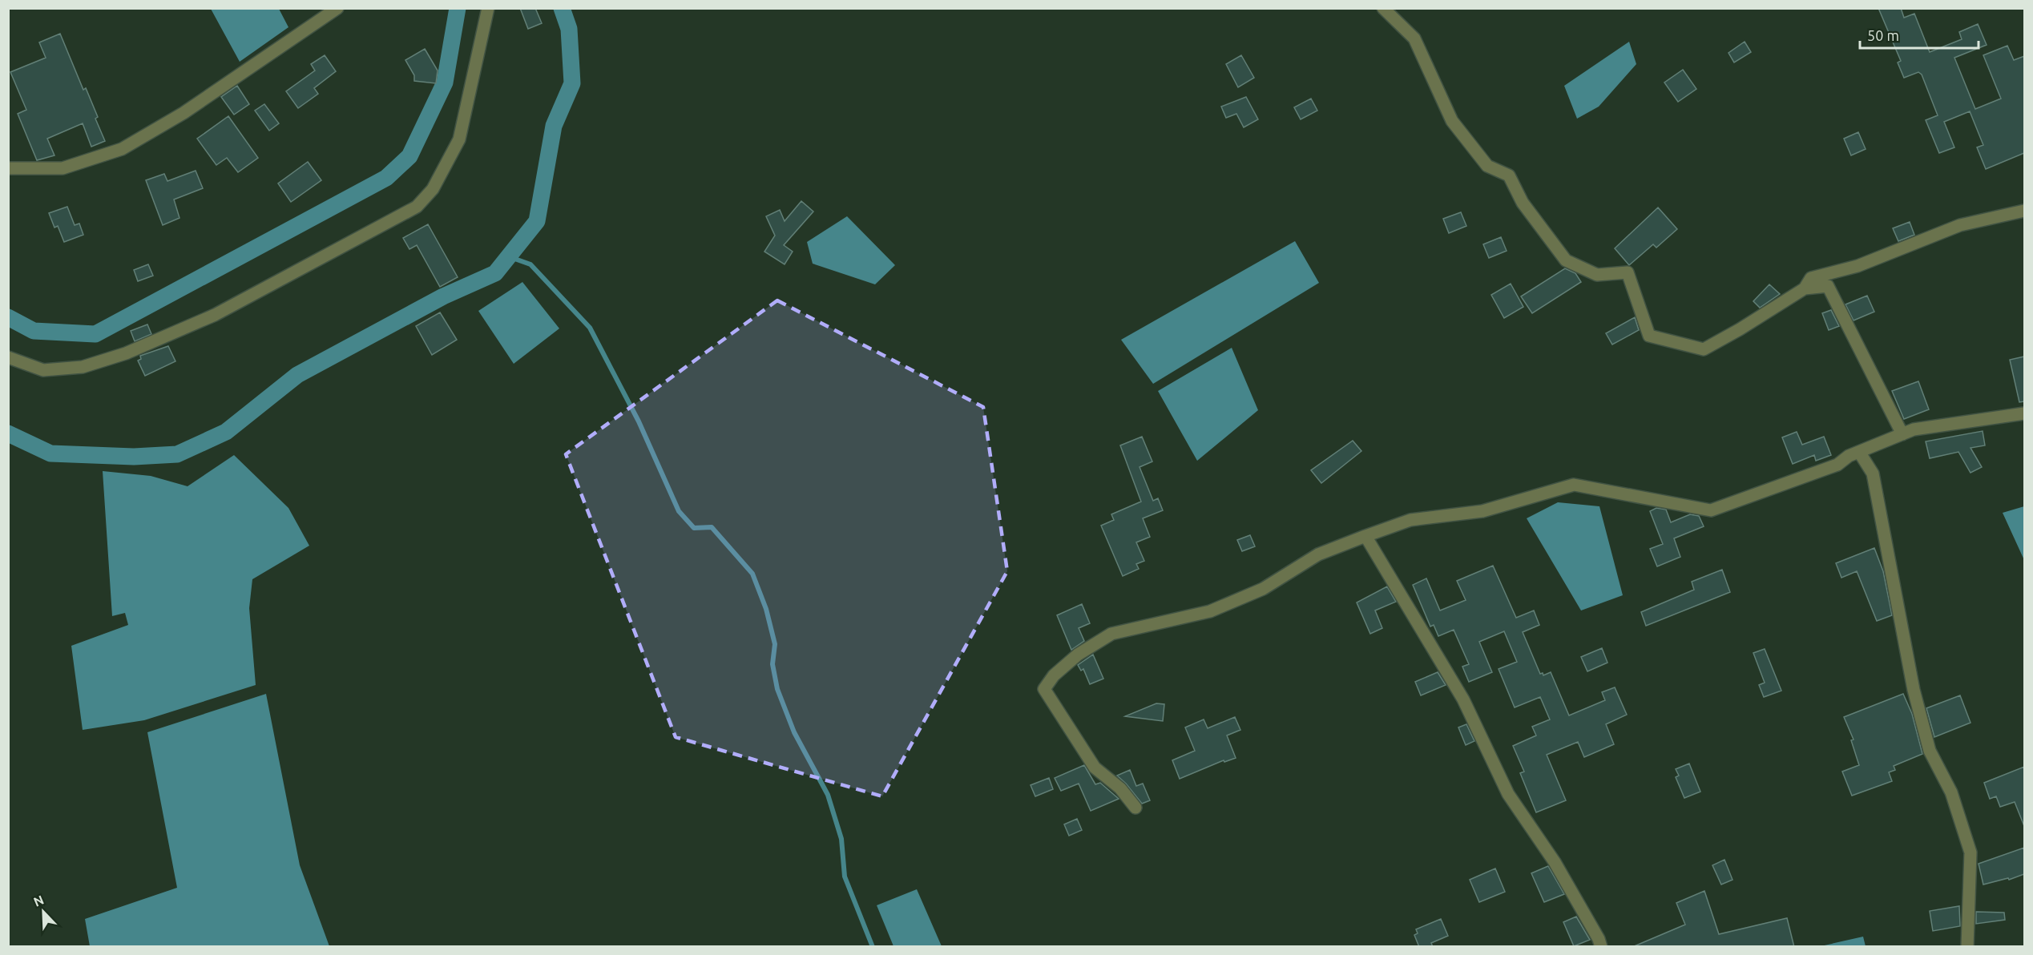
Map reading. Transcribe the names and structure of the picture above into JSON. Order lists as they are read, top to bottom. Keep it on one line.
{"scale_bar":"50 m","north":"top left"}
